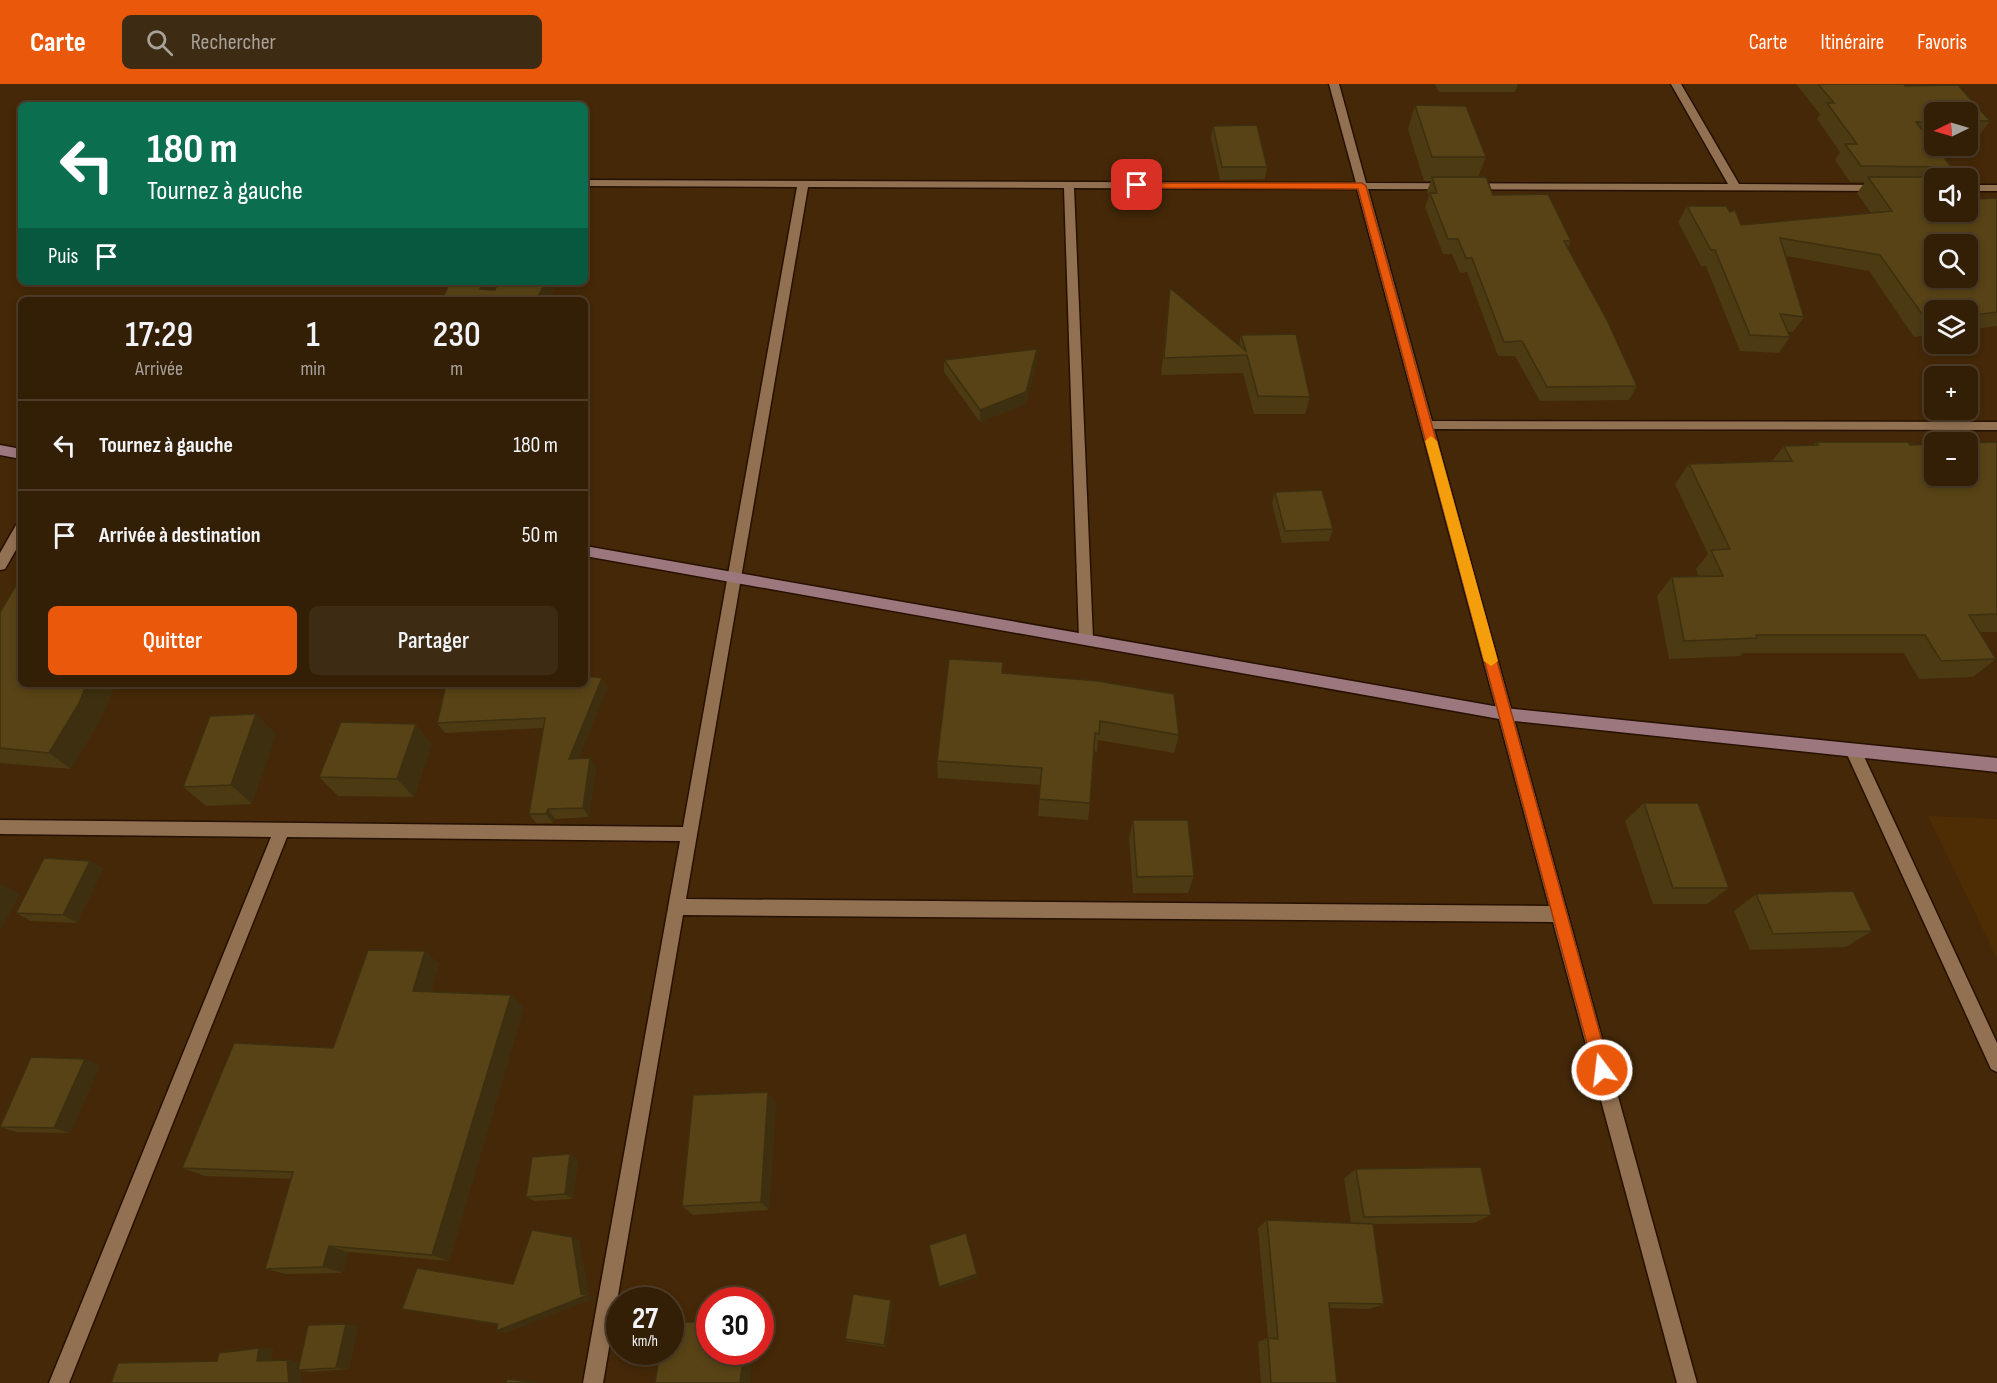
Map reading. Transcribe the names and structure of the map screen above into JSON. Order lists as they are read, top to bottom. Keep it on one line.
{"north":"left","page":{"header":"Carte","search":"Rechercher","nav":["Carte","Itinéraire","Favoris"],"map_buttons":["+","−"],"turn":["180 m","Tournez à gauche"],"then":"Puis","eta":["17:29","Arrivée","1","min","230","m"],"list":[{"name":"Tournez à gauche","value":"180 m"},{"name":"Arrivée à destination","value":"50 m"}],"buttons":["Quitter","Partager"],"speed":"27 km/h","limit":"30"}}
